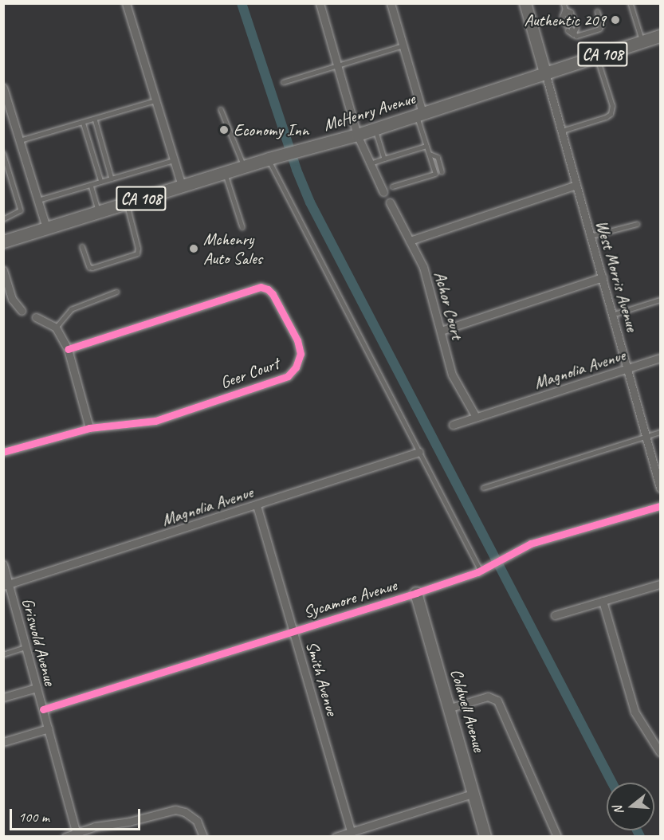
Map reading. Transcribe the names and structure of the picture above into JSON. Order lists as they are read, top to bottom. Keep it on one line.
{"streets":{"main road":["CA 108","McHenry Avenue"],"street":["West Morris Avenue","Achor Court","Magnolia Avenue","Geer Court","Sycamore Avenue","Griswold Avenue","Smith Avenue","Coldwell Avenue"]},"crossings":[["McHenry Avenue","West Morris Avenue"],["West Morris Avenue","Magnolia Avenue"],["Achor Court","Magnolia Avenue"],["Magnolia Avenue","Griswold Avenue"],["Magnolia Avenue","Smith Avenue"],["Sycamore Avenue","Griswold Avenue"],["Sycamore Avenue","Smith Avenue"],["Sycamore Avenue","Coldwell Avenue"]],"places":["Authentic 209","Economy Inn","Mchenry Auto Sales"],"scale_bar":"100 m","north":"left"}
